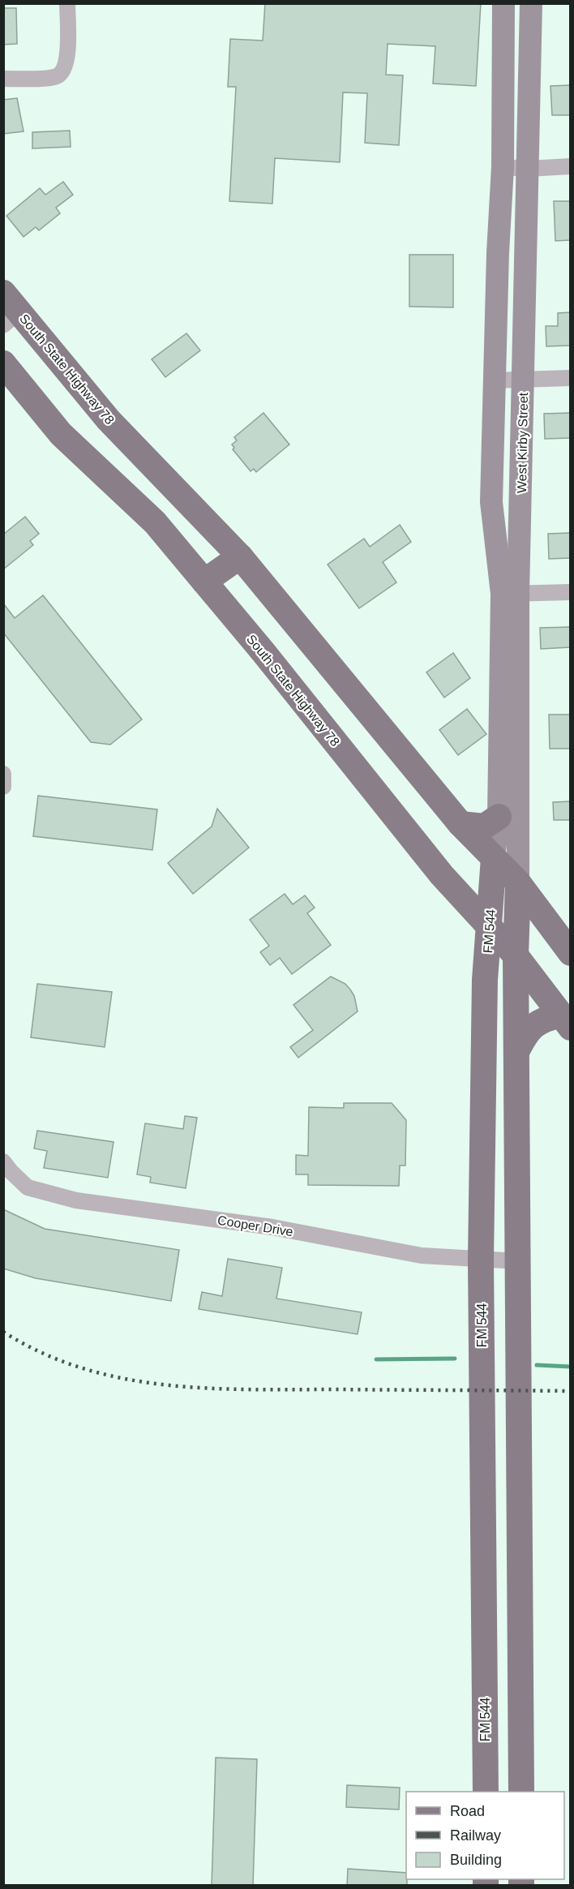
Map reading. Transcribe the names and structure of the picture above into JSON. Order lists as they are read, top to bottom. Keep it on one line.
{"streets":{"main road":["South State Highway 78","West Kirby Street","FM 544"],"street":["Cooper Drive"]},"crossings":[["South State Highway 78","West Kirby Street"],["South State Highway 78","FM 544"],["West Kirby Street","FM 544"],["FM 544","Cooper Drive"]],"legend":["Road","Railway","Building"]}
